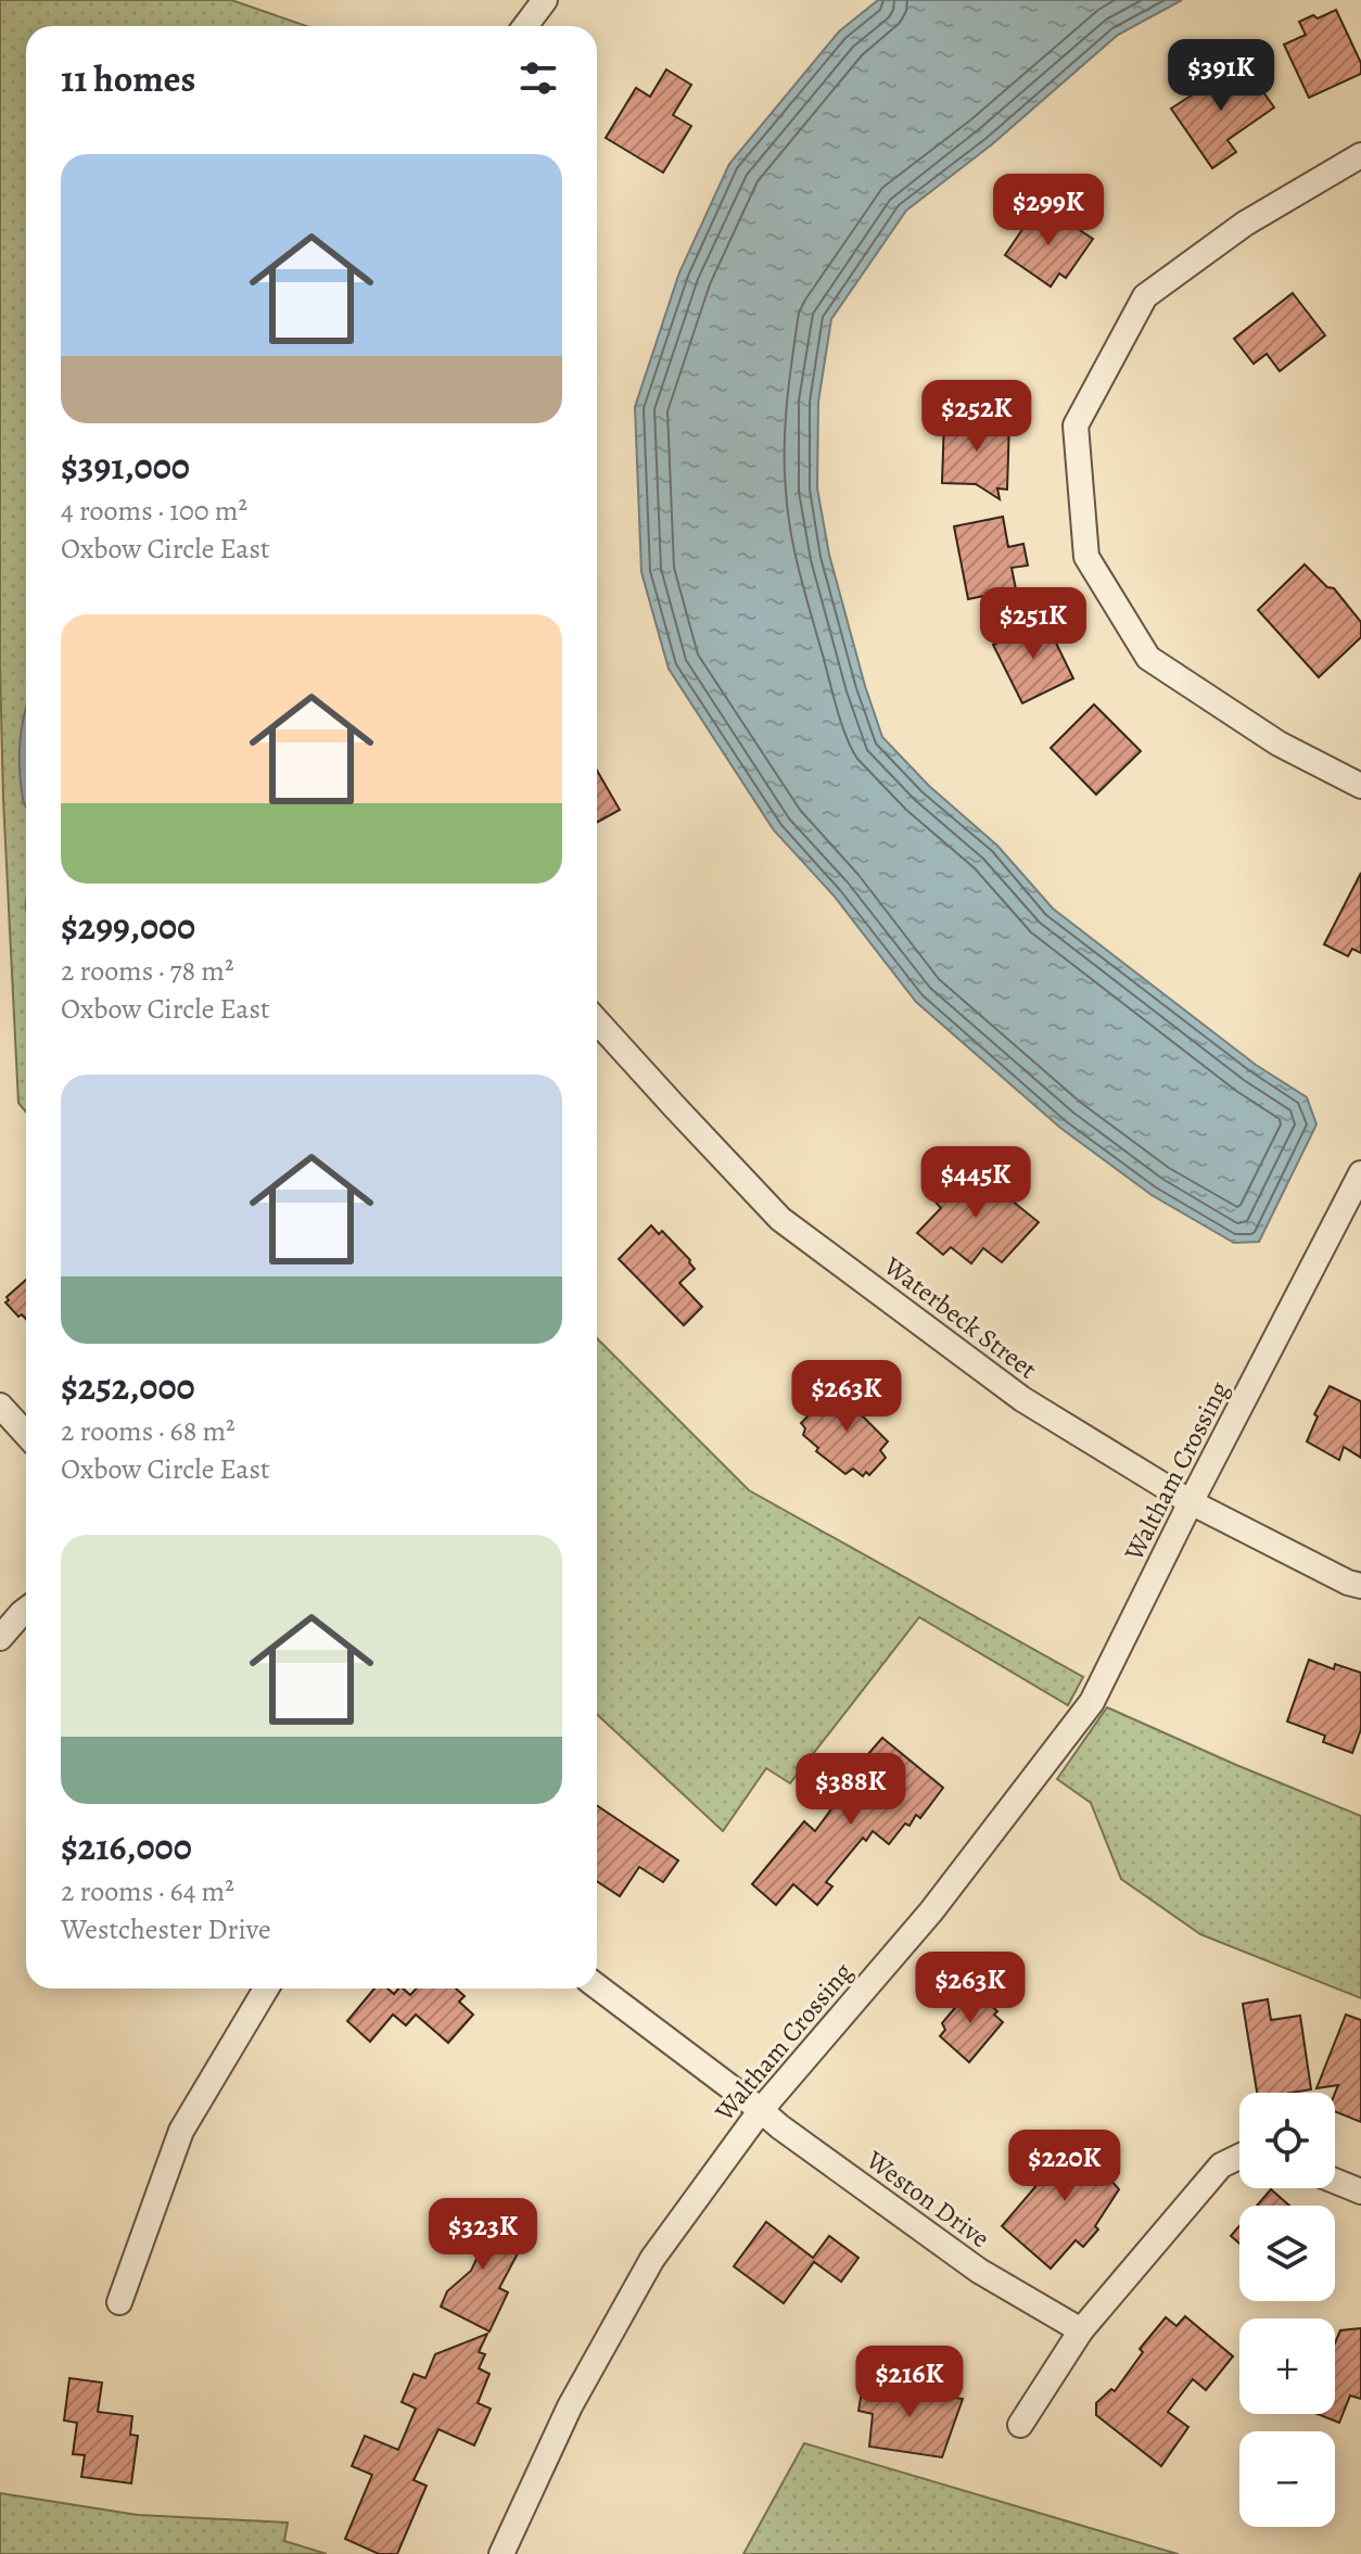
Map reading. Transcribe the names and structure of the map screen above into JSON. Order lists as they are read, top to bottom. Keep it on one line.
{"streets":{"street":["Waterbeck Street","Waltham Crossing","Weston Drive"]},"crossings":[["Waterbeck Street","Waltham Crossing"],["Waltham Crossing","Weston Drive"]],"page":{"heading":"11 homes","price":["$391K","$299K","$252K","$251K","$445K","$263K","$388K","$263K","$220K","$323K","$216K"],"list":[{"name":"$391,000","note":"4 rooms · 100 m² · Oxbow Circle East"},{"name":"$299,000","note":"2 rooms · 78 m² · Oxbow Circle East"},{"name":"$252,000","note":"2 rooms · 68 m² · Oxbow Circle East"},{"name":"$216,000","note":"2 rooms · 64 m² · Westchester Drive"}],"map_buttons":["+","−"]}}
